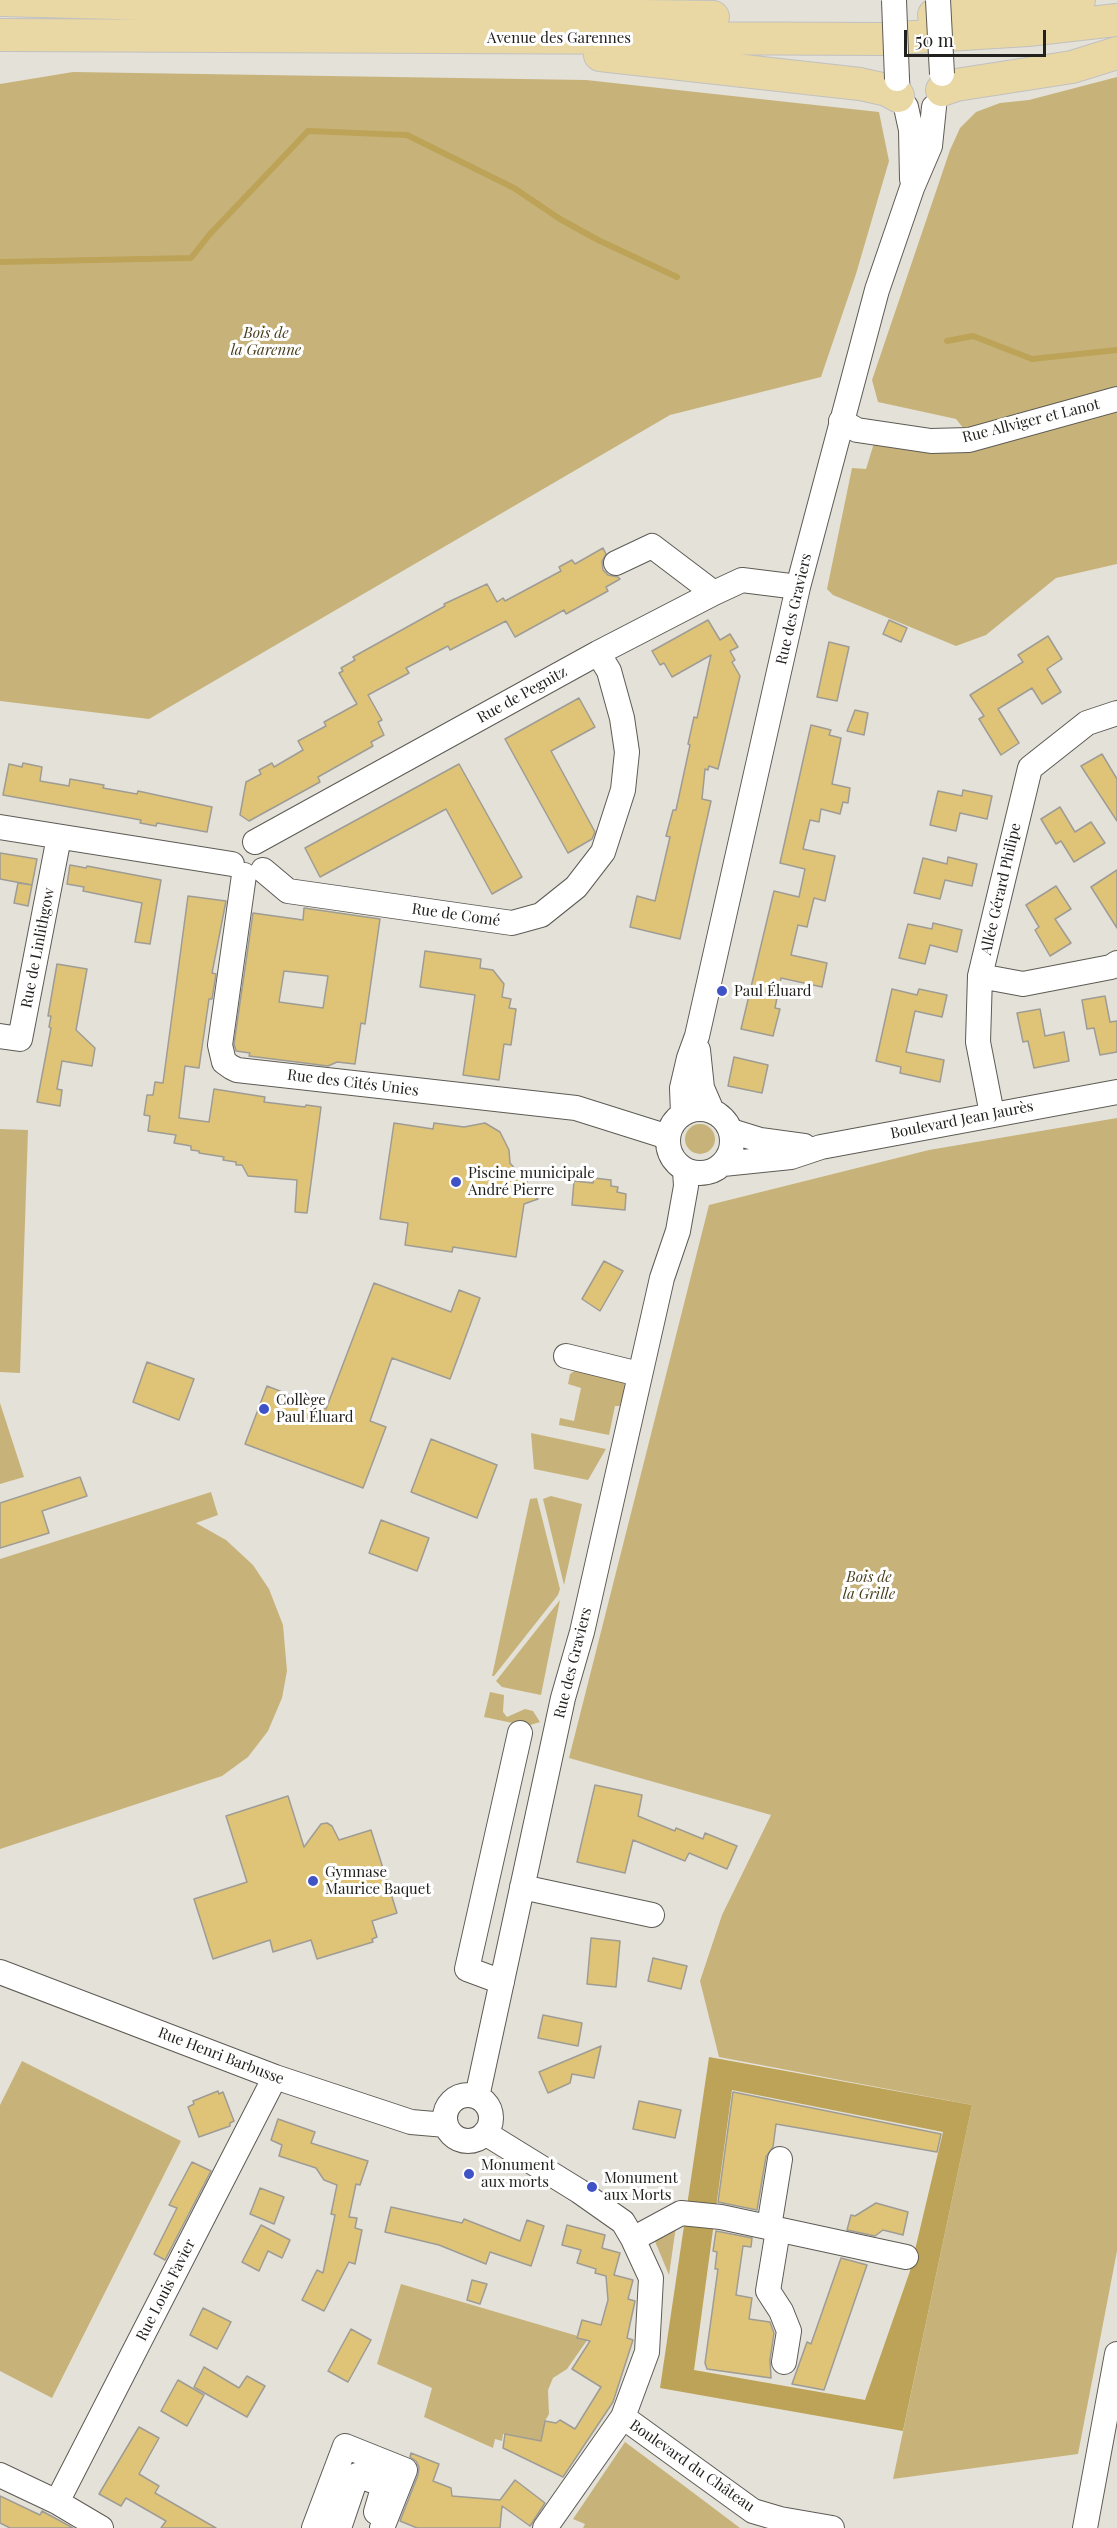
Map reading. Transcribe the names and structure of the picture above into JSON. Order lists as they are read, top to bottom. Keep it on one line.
{"streets":{"main road":["Avenue des Garennes"],"street":["Rue Allviger et Lanot","Rue des Graviers","Rue de Pegnitz","Allée Gérard Philipe","Rue de Comé","Rue de Linlithgow","Rue des Cités Unies","Boulevard Jean Jaurès","Rue Henri Barbusse","Rue Louis Favier","Boulevard du Château"]},"crossings":[["Rue Allviger et Lanot","Rue des Graviers"],["Rue des Graviers","Rue de Pegnitz"],["Rue des Graviers","Rue des Cités Unies"],["Rue des Graviers","Boulevard Jean Jaurès"],["Rue des Graviers","Rue Henri Barbusse"],["Rue de Pegnitz","Rue de Comé"],["Rue de Pegnitz","Rue des Cités Unies"],["Allée Gérard Philipe","Boulevard Jean Jaurès"],["Rue de Comé","Rue des Cités Unies"],["Rue des Cités Unies","Boulevard Jean Jaurès"],["Rue Henri Barbusse","Rue Louis Favier"]],"parks":["Bois de la Garenne","Bois de la Grille"],"places":["Paul Éluard","Piscine municipale André Pierre","Collège Paul Éluard","Gymnase Maurice Baquet","Monument aux morts","Monument aux Morts"],"scale_bar":"50 m"}
